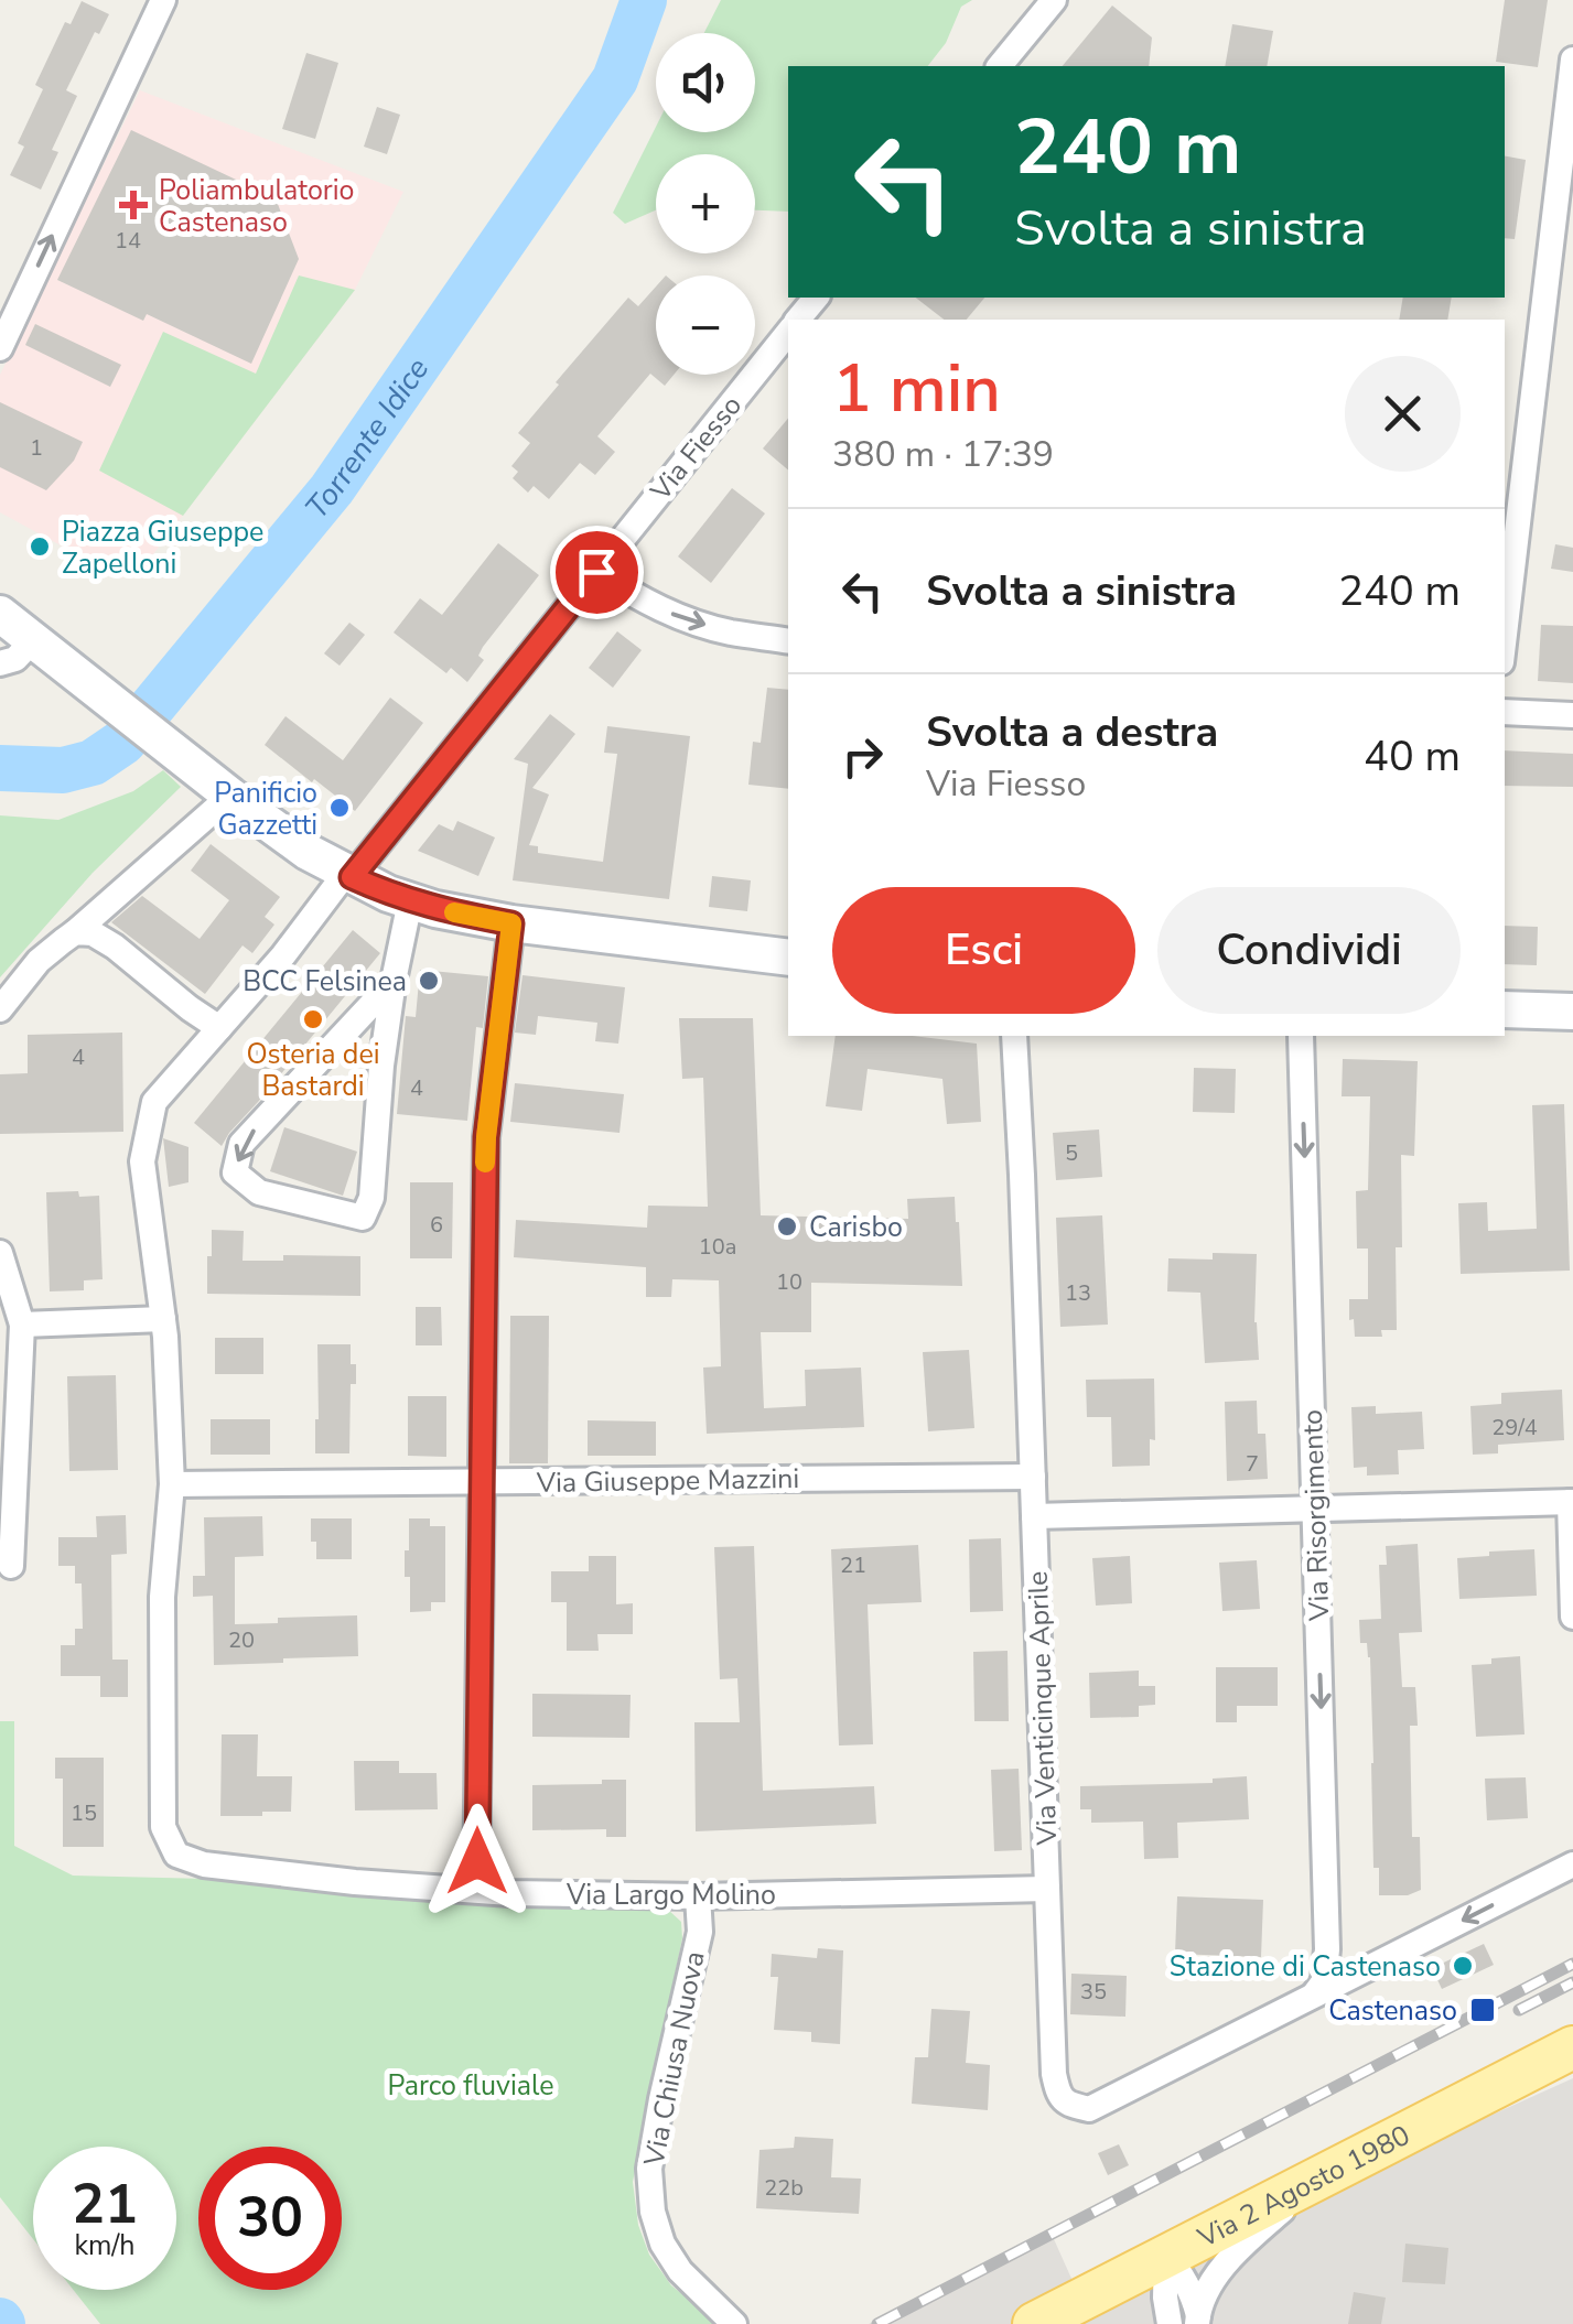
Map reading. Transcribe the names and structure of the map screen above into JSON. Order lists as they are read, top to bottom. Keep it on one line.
{"streets":{"main road":["Via 2 Agosto 1980"],"street":["Via Fiesso","Via Giuseppe Mazzini","Via Risorgimento","Via Venticinque Aprile","Via Largo Molino","Via Chiusa Nuova"]},"crossings":[["Via Fiesso","Via Largo Molino"],["Via Giuseppe Mazzini","Via Venticinque Aprile"],["Via Giuseppe Mazzini","Via Largo Molino"],["Via Risorgimento","Via Venticinque Aprile"],["Via Venticinque Aprile","Via Largo Molino"],["Via Largo Molino","Via Chiusa Nuova"]],"one_way":["Via Risorgimento"],"water":["Torrente Idice"],"parks":["Parco fluviale"],"places":{"health":["Poliambulatorio Castenaso"],"other":["Piazza Giuseppe Zapelloni","Panificio Gazzetti","BCC Felsinea","Osteria dei Bastardi","Carisbo","Stazione di Castenaso"],"transit":["Castenaso"]},"house_numbers":["14","1","4","4","5","6","10a","10","13","29/4","7","21","20","15","35","22b"],"page":{"map_buttons":["+","−"],"turn":["240 m","Svolta a sinistra"],"heading":["1 min","380 m · 17:39"],"list":[{"name":"Svolta a sinistra","value":"240 m"},{"name":"Svolta a destra","note":"Via Fiesso","value":"40 m"}],"buttons":["Esci","Condividi"],"speed":"21 km/h","limit":"30"}}
